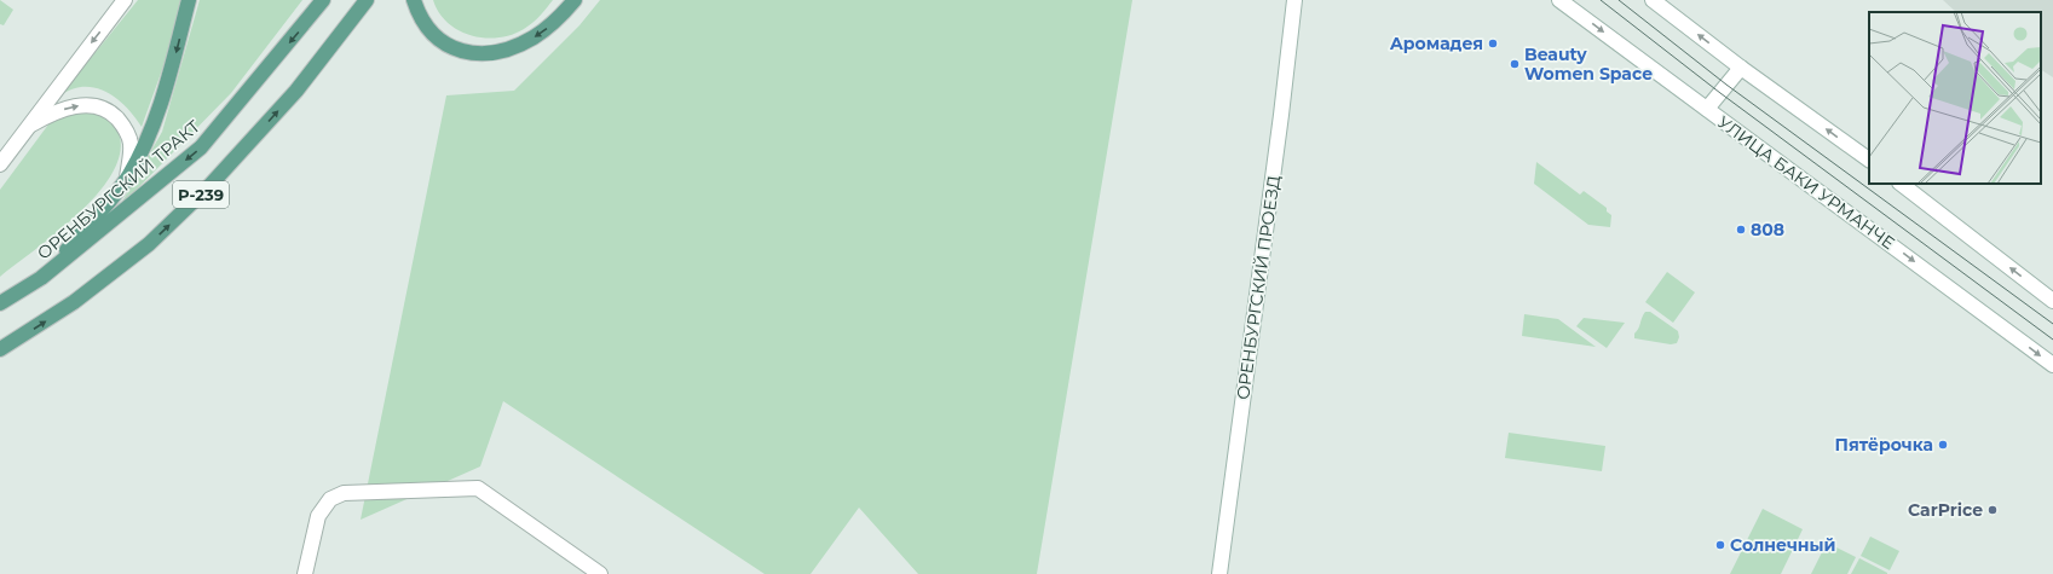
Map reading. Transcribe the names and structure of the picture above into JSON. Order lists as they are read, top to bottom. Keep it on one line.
{"streets":{"main road":["УЛИЦА БАКИ УРМАНЧЕ","ОРЕНБУРГСКИЙ ТРАКТ","Р-239","ОРЕНБУРГСКИЙ ПРОЕЗД"]},"places":["Аромадея","Beauty Women Space","808","Пятёрочка","CarPrice","Солнечный"]}
